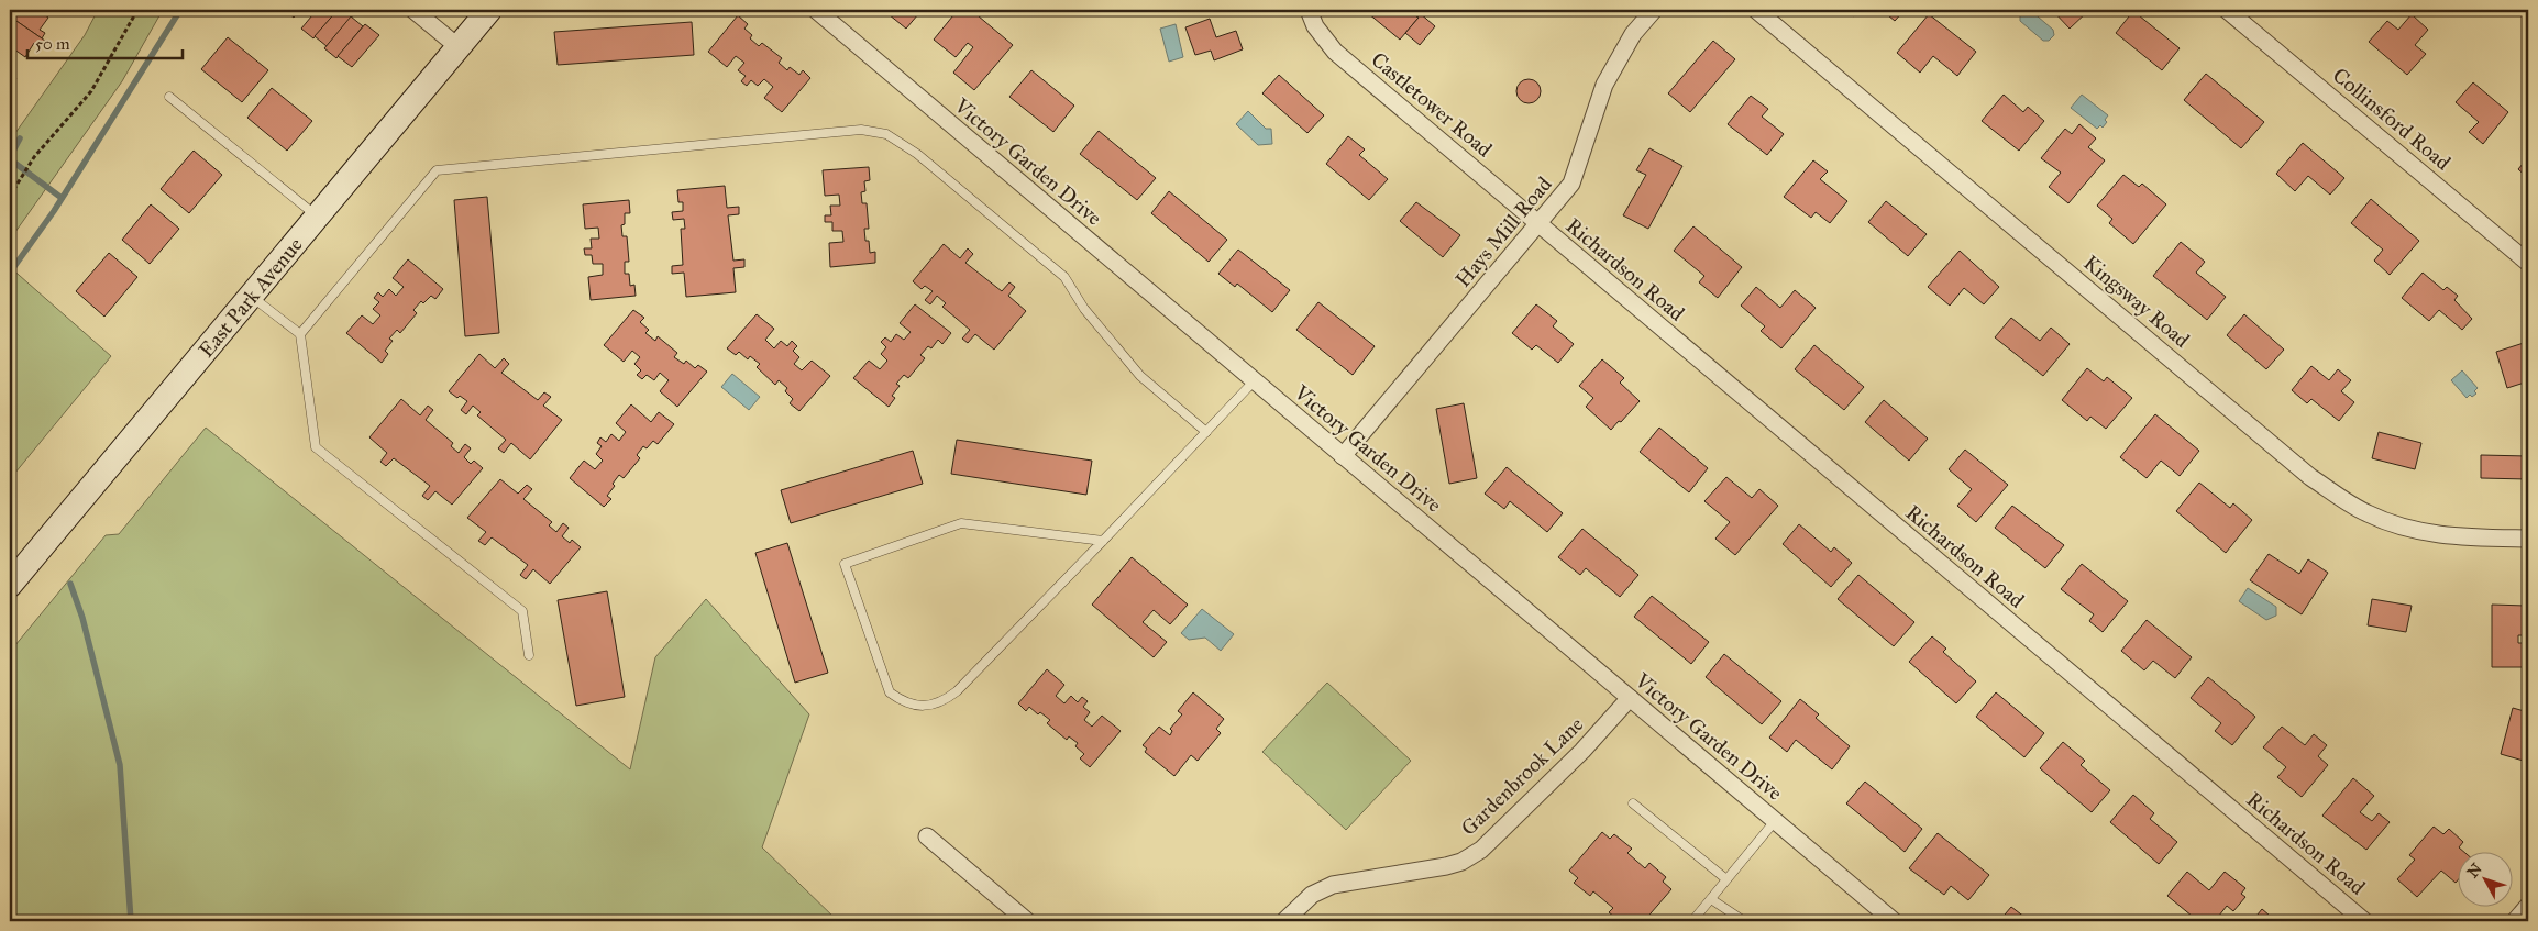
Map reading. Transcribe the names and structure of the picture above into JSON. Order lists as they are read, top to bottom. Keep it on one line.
{"streets":{"main road":["East Park Avenue"],"street":["Castletower Road","Collinsford Road","Victory Garden Drive","Hays Mill Road","Richardson Road","Kingsway Road","Gardenbrook Lane"]},"crossings":[["Castletower Road","Hays Mill Road"],["Castletower Road","Richardson Road"],["Victory Garden Drive","Hays Mill Road"],["Victory Garden Drive","Gardenbrook Lane"],["Hays Mill Road","Richardson Road"]],"scale_bar":"50 m","north":"top left"}
